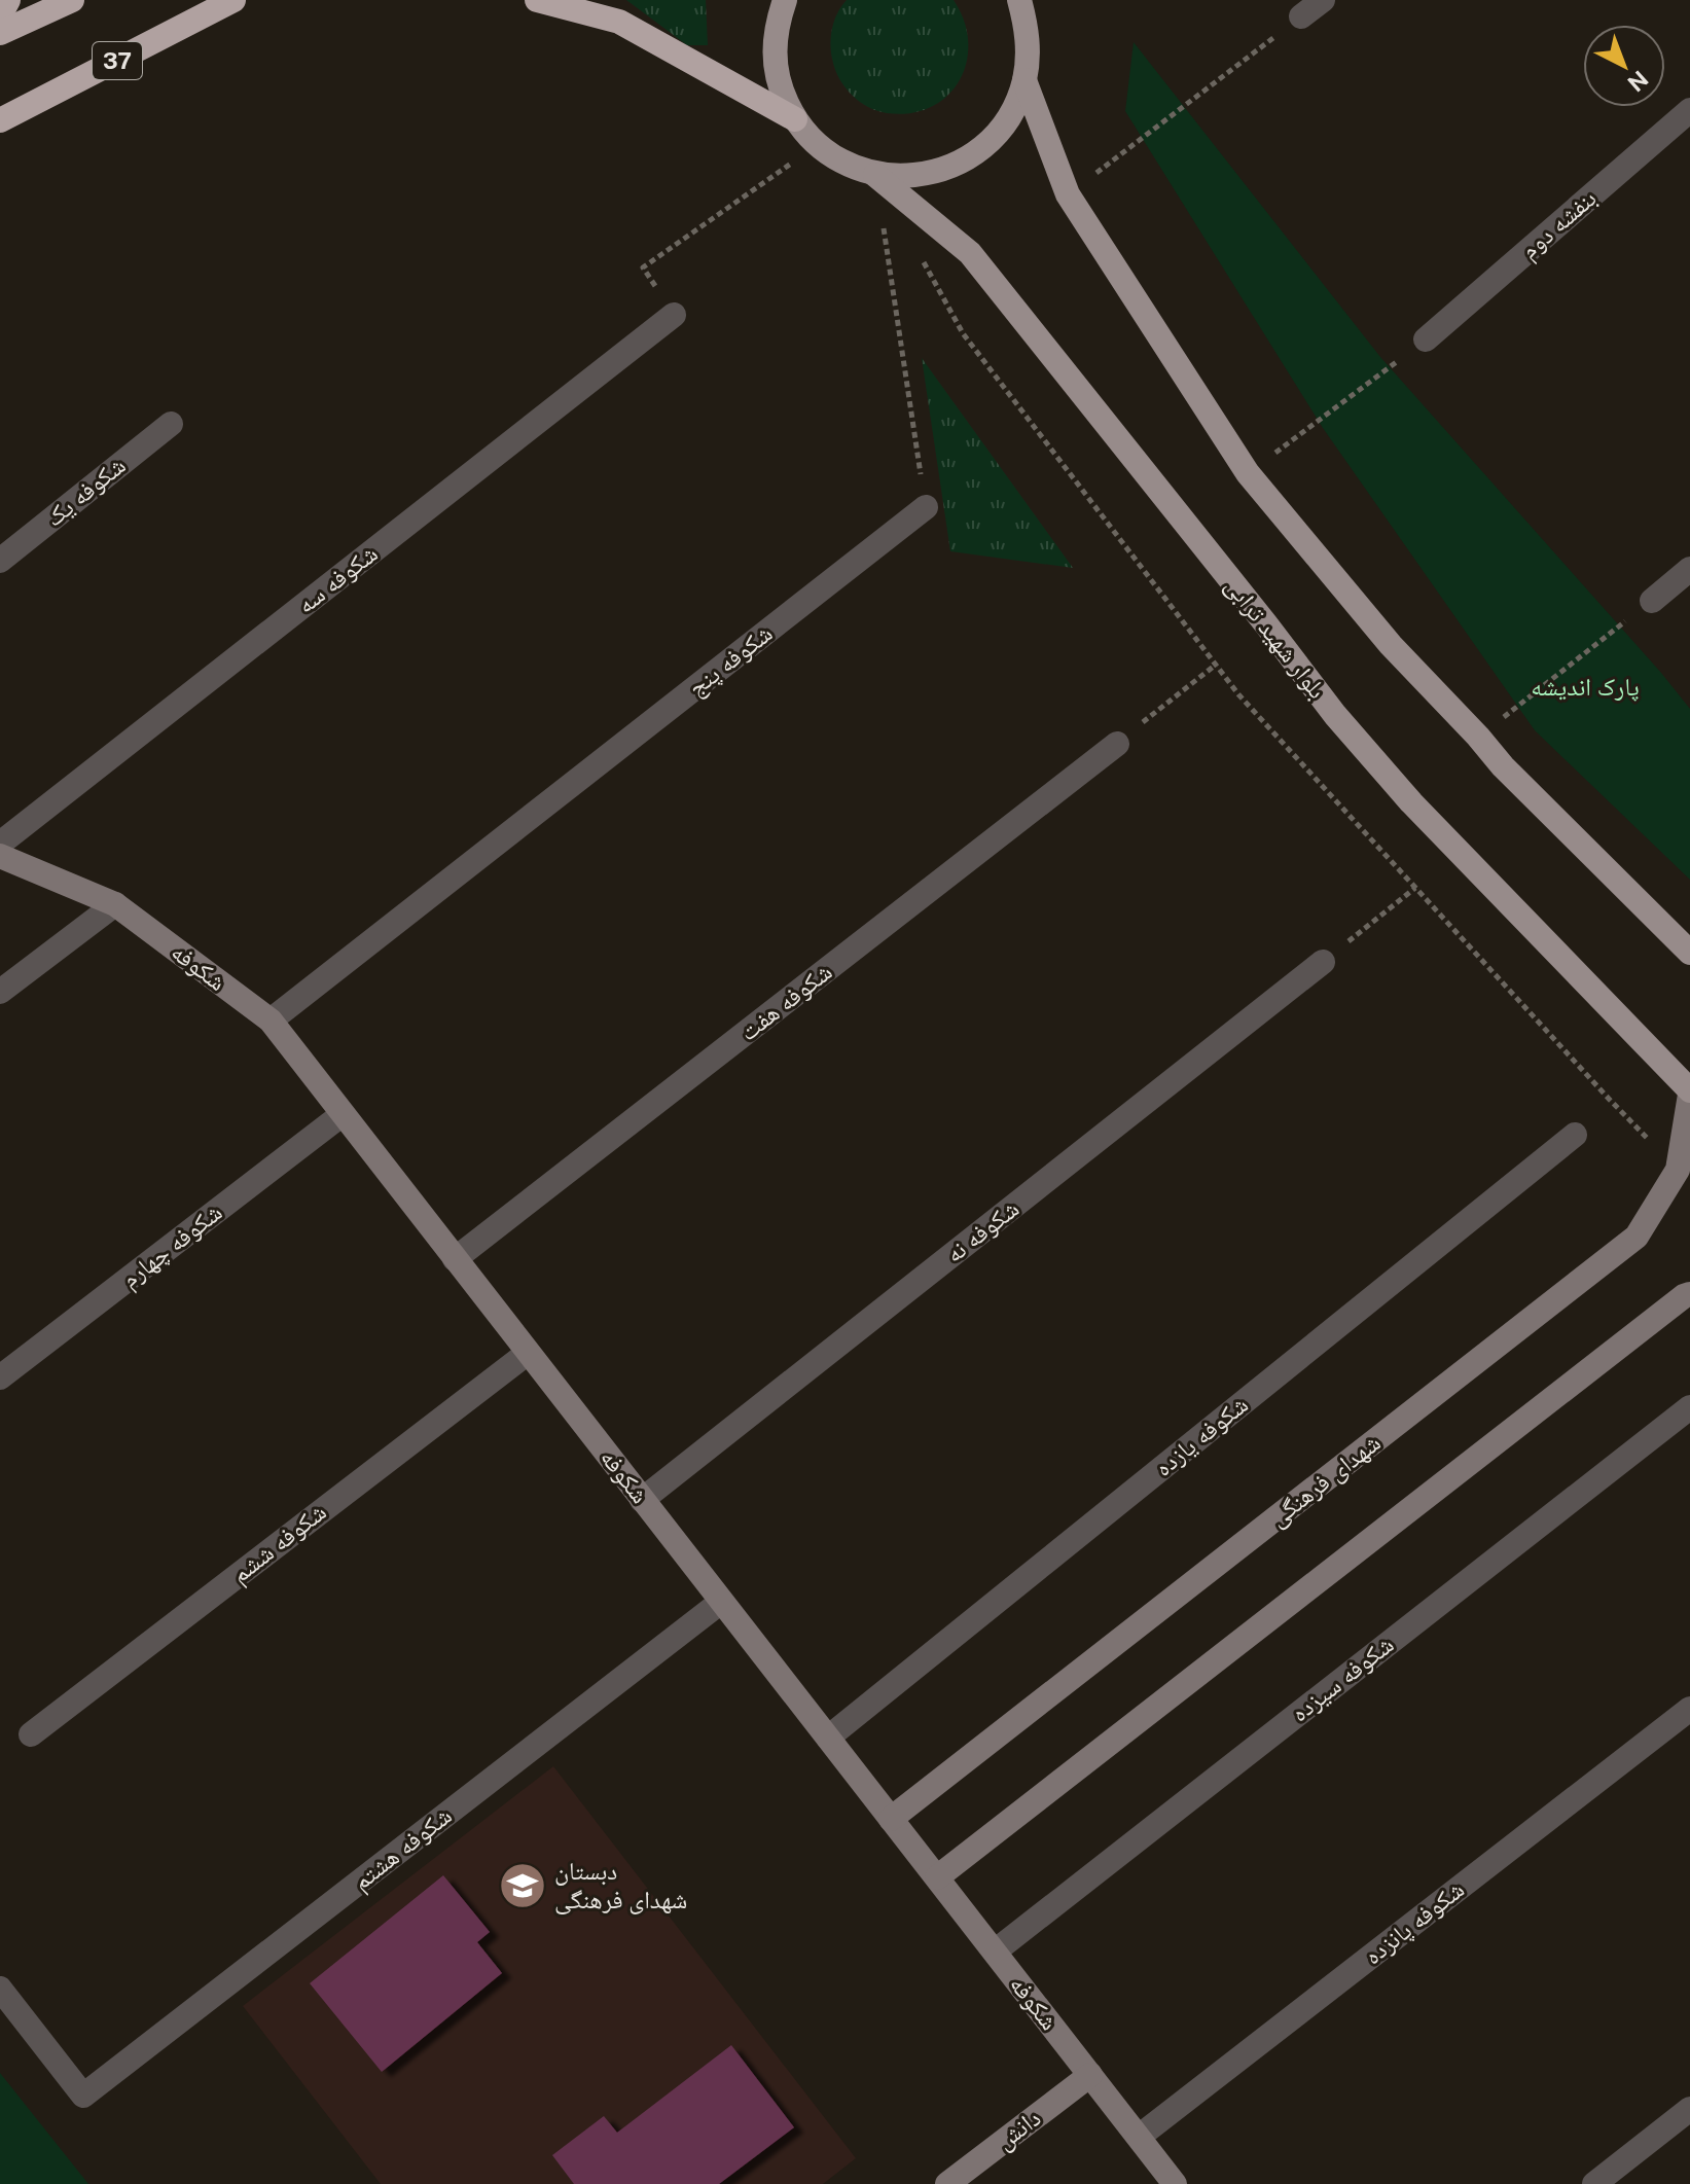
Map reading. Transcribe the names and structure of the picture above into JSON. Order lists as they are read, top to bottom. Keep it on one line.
{"streets":{"highway":["37"],"main road":["بلوار شهید ترابی"],"street":["بنفشه دوم","شکوفه یک","شکوفه سه","شکوفه پنج","شکوفه","شکوفه هفت","شکوفه نه","شکوفه چهارم","شکوفه یازده","شهدای فرهنگی","شکوفه ششم","شکوفه سیزده","شکوفه هشتم","شکوفه پانزده","دانش"]},"crossings":[["بلوار شهید ترابی","شهدای فرهنگی"],["شکوفه پنج","شکوفه"],["شکوفه","شکوفه هفت"],["شکوفه","شکوفه نه"],["شکوفه","شکوفه چهارم"],["شکوفه","شکوفه یازده"],["شکوفه","شهدای فرهنگی"],["شکوفه","شکوفه ششم"],["شکوفه","شکوفه سیزده"],["شکوفه","شکوفه هشتم"],["شکوفه","شکوفه پانزده"],["شکوفه","دانش"]],"parks":["پارک اندیشه"],"places":{"school or university":["دبستان شهدای فرهنگی"]},"north":"bottom right"}
